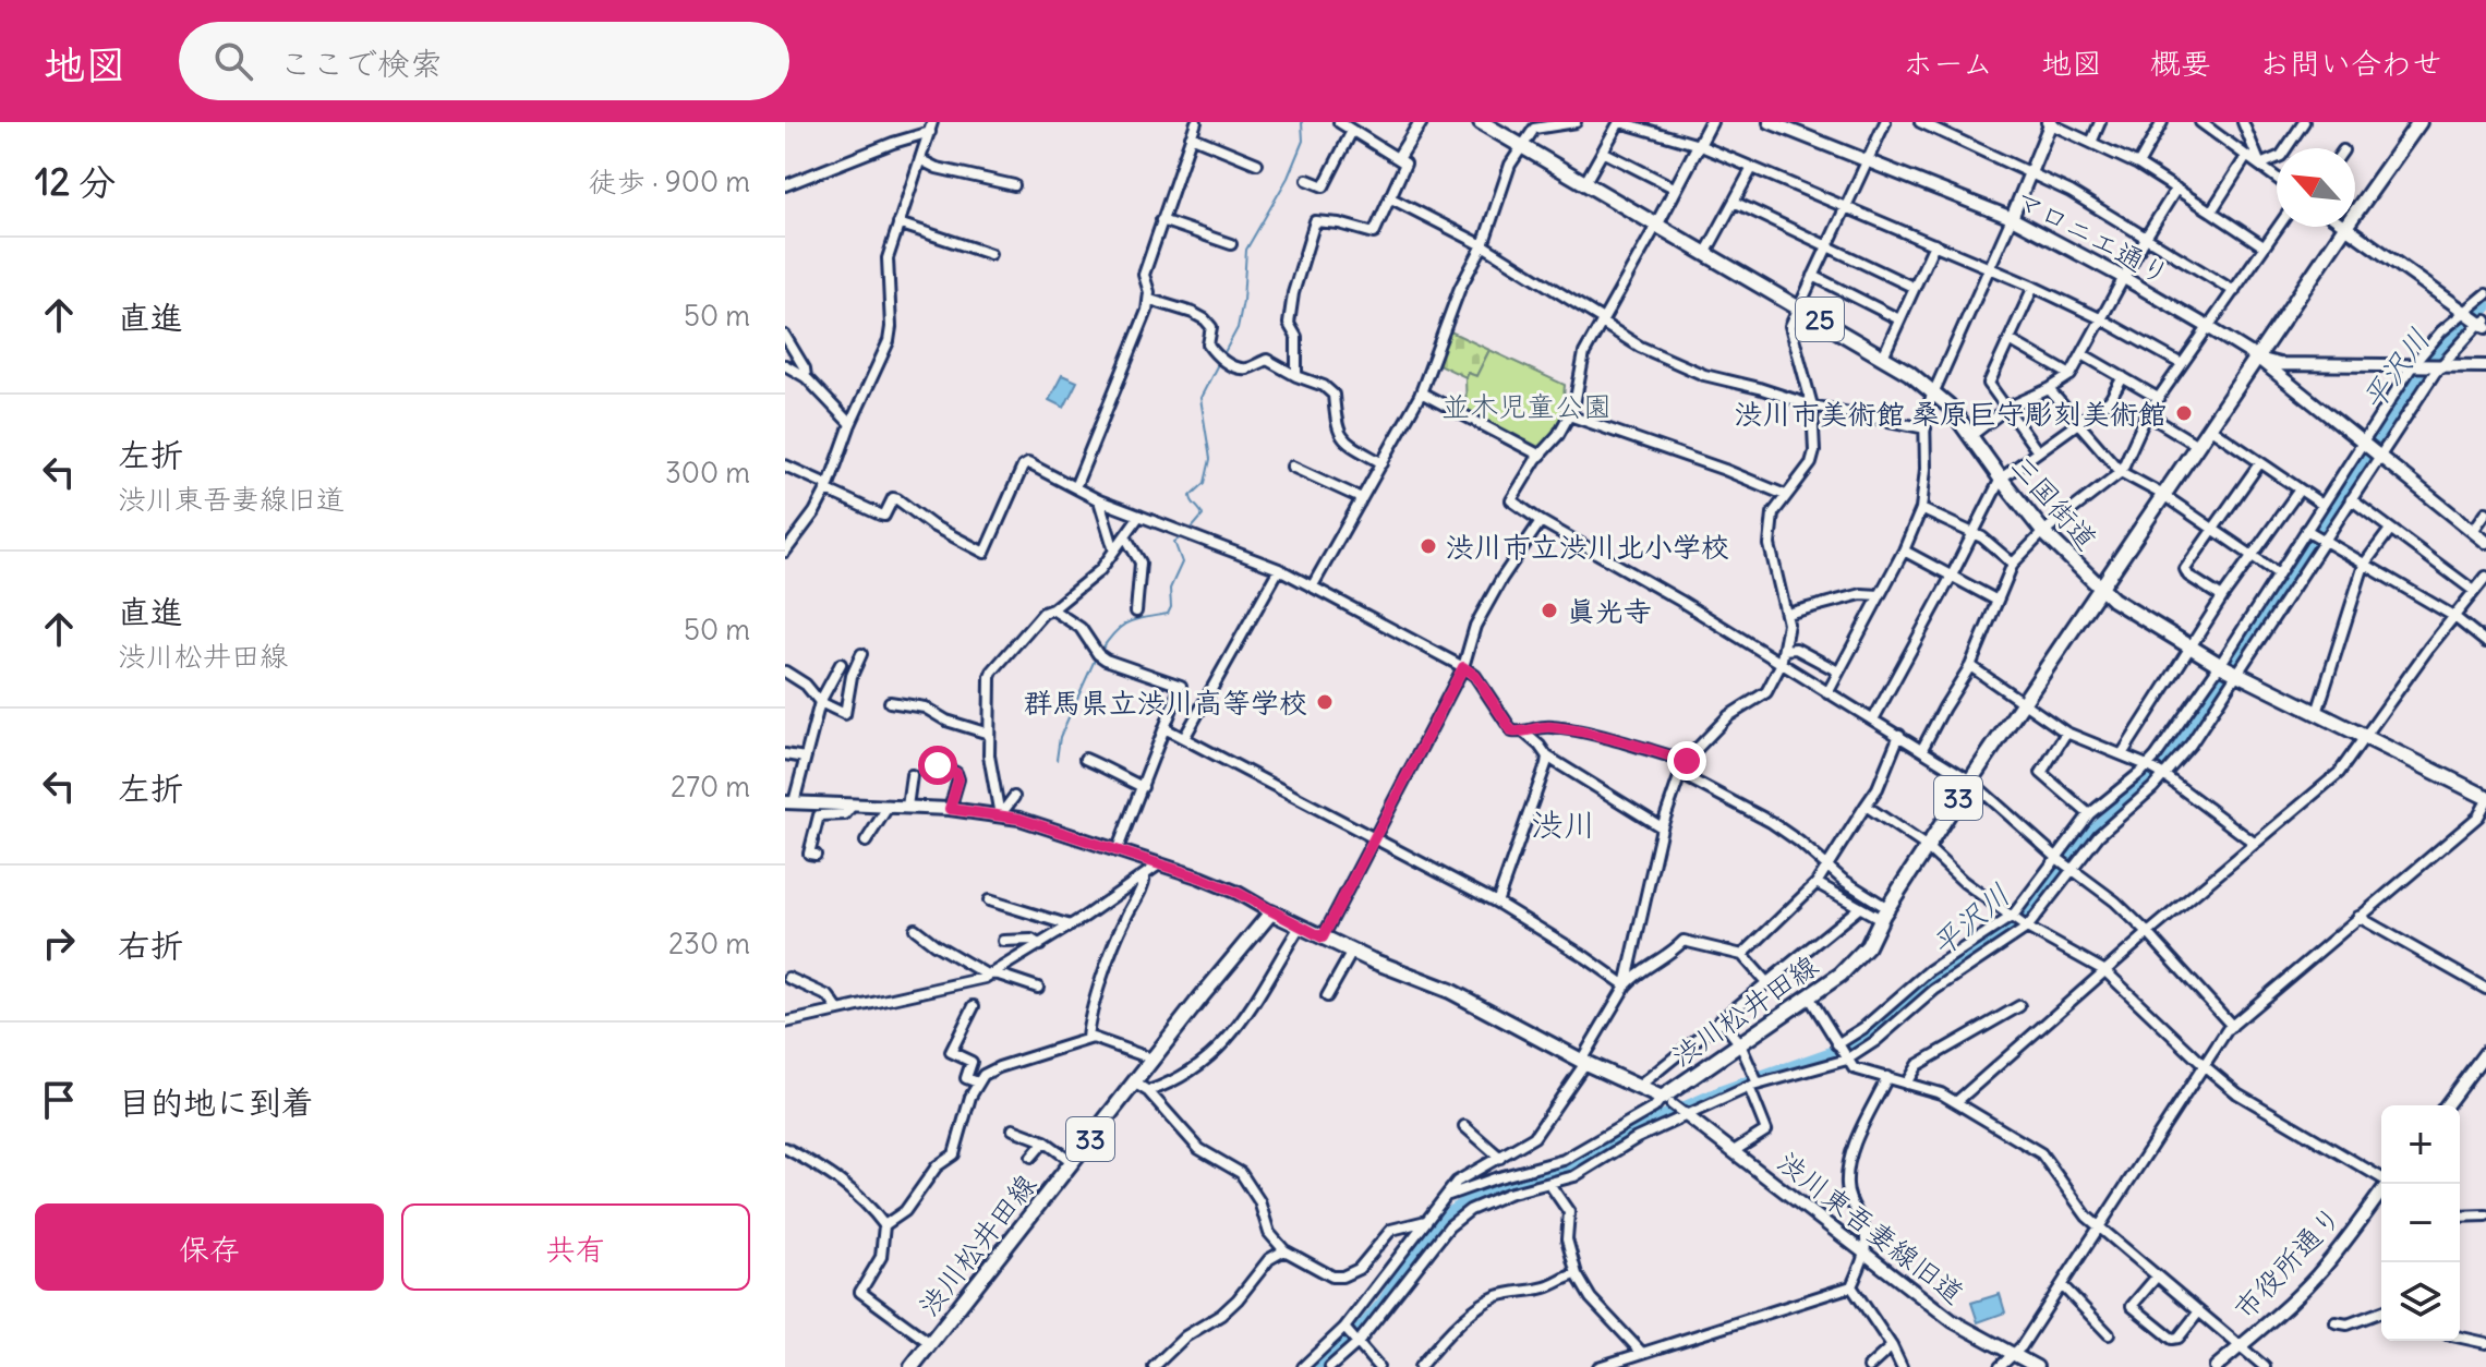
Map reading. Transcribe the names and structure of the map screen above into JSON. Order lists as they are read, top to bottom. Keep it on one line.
{"streets":{"main road":["25","三国街道","33","渋川松井田線"],"street":["マロニエ通り","渋川東吾妻線旧道","市役所通り"]},"crossings":[["マロニエ通り","渋川松井田線"],["三国街道","渋川松井田線"]],"districts":["渋川"],"water":["平沢川"],"parks":["並木児童公園"],"places":["渋川市美術館 桑原巨守彫刻美術館","渋川市立渋川北小学校","眞光寺","群馬県立渋川高等学校"],"north":"top left","page":{"header":"地図","search":"ここで検索","nav":["ホーム","地図","概要","お問い合わせ"],"heading":["12 分","徒歩 · 900 m"],"list":[["直進","50 m"],["左折","渋川東吾妻線旧道","300 m"],["直進","渋川松井田線","50 m"],["左折","270 m"],["右折","230 m"],"目的地に到着"],"map_buttons":["+","−"],"buttons":["保存","共有"]}}
